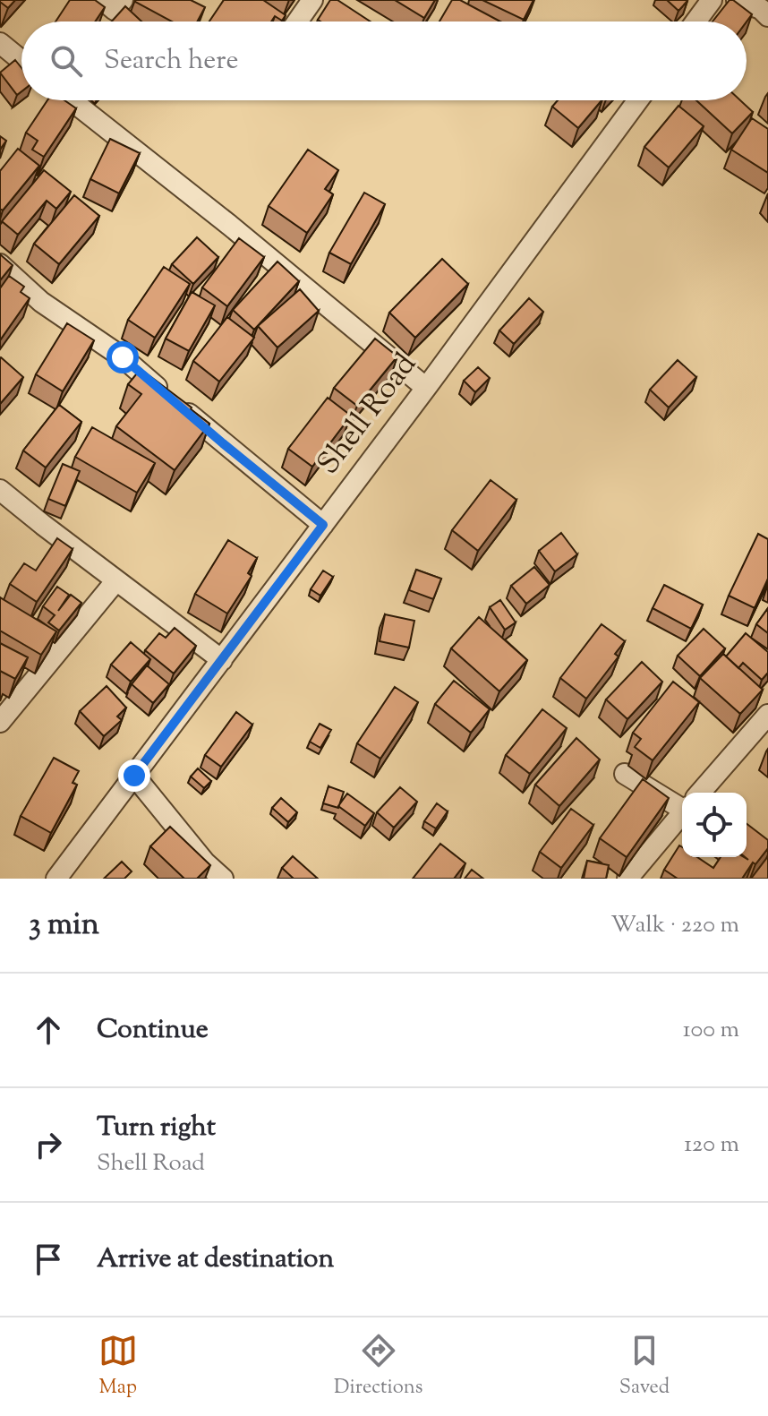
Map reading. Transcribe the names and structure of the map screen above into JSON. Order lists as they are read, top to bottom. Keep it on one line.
{"streets":{"street":["Shell Road"]},"page":{"search":"Search here","heading":["3 min","Walk · 220 m"],"list":[["Continue","100 m"],["Turn right","Shell Road","120 m"],"Arrive at destination"],"nav":["Map","Directions","Saved"]}}
